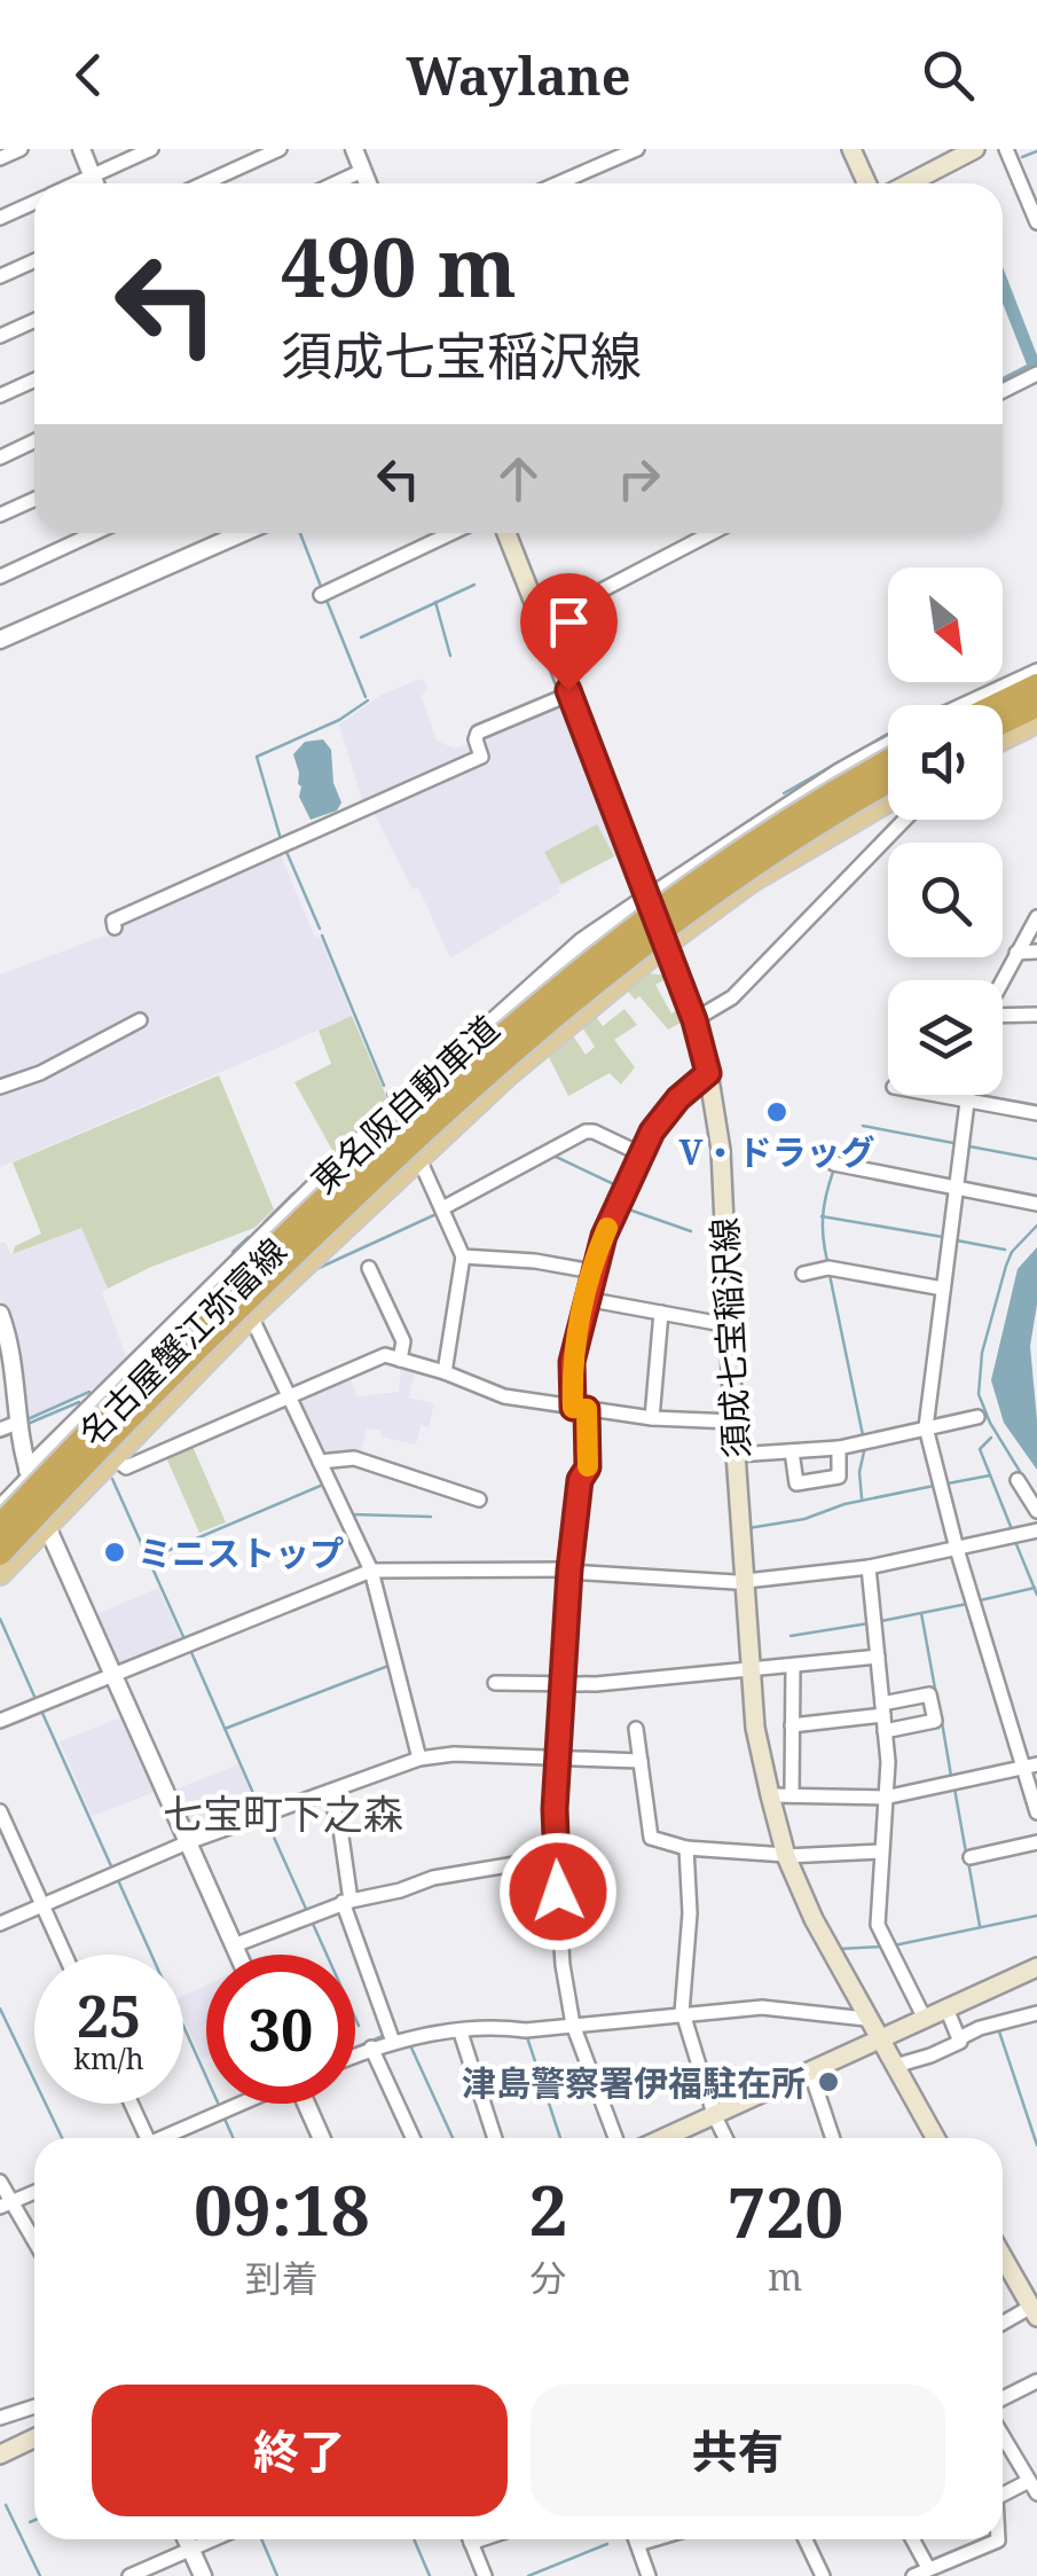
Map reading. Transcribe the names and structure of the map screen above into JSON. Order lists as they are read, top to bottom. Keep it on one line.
{"streets":{"highway":["東名阪自動車道"],"main road":["須成七宝稲沢線","名古屋蟹江弥富線"]},"crossings":[["須成七宝稲沢線","名古屋蟹江弥富線"]],"districts":["七宝町下之森"],"places":["V・ドラッグ","ミニストップ","津島警察署伊福駐在所"],"north":"bottom right","page":{"header":"Waylane","turn":["490 m","須成七宝稲沢線"],"speed":"25 km/h","limit":"30","eta":["09:18","到着","2","分","720","m"],"buttons":["終了","共有"]}}
